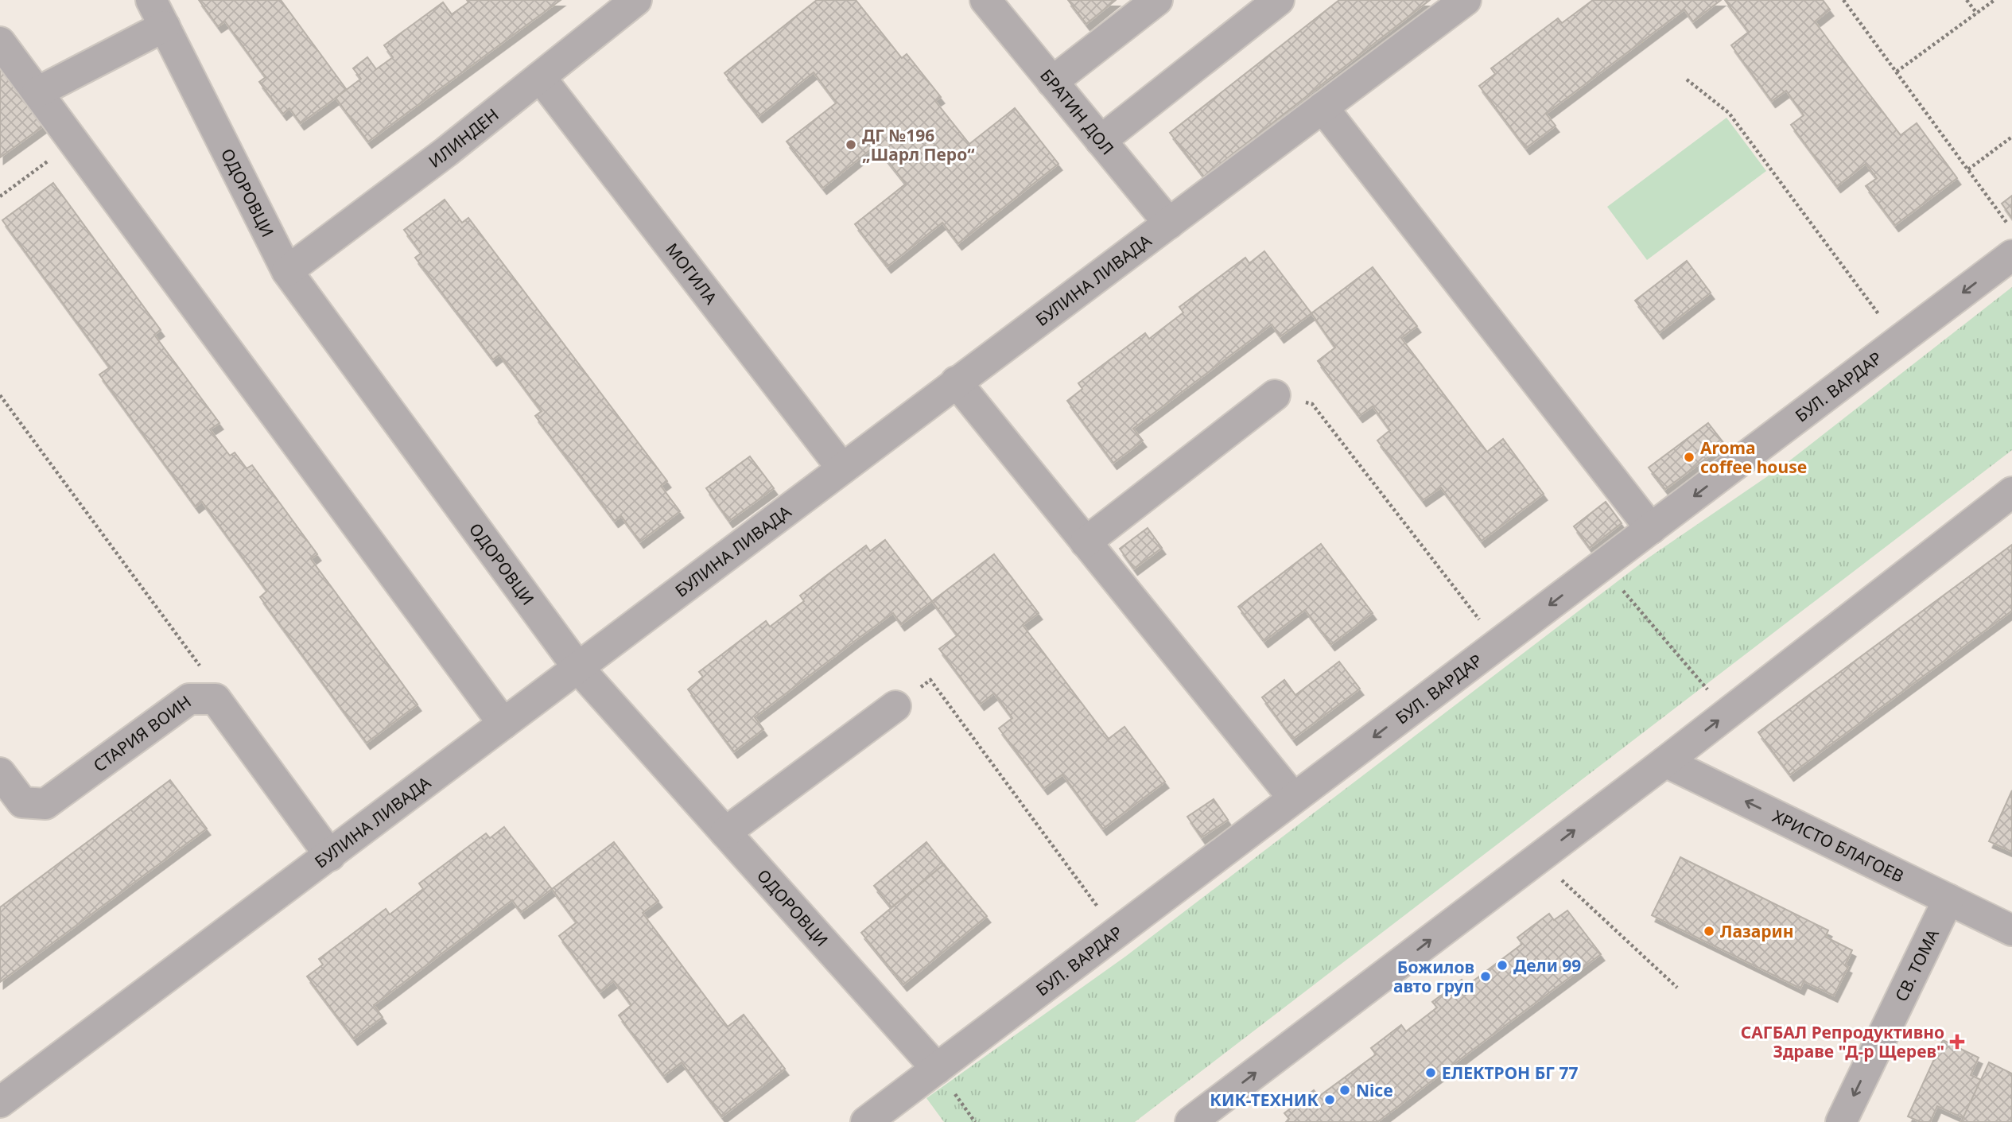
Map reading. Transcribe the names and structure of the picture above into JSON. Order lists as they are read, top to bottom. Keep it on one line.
{"streets":{"street":["БРАТИН ДОЛ","ИЛИНДЕН","ОДОРОВЦИ","МОГИЛА","БУЛИНА ЛИВАДА","БУЛ. ВАРДАР","СТАРИЯ ВОИН","ХРИСТО БЛАГОЕВ","СВ. ТОМА"]},"crossings":[["БРАТИН ДОЛ","БУЛИНА ЛИВАДА"],["ИЛИНДЕН","ОДОРОВЦИ"],["ИЛИНДЕН","МОГИЛА"],["ОДОРОВЦИ","БУЛИНА ЛИВАДА"],["ОДОРОВЦИ","БУЛ. ВАРДАР"],["МОГИЛА","БУЛИНА ЛИВАДА"],["БУЛИНА ЛИВАДА","СТАРИЯ ВОИН"],["ХРИСТО БЛАГОЕВ","СВ. ТОМА"]],"one_way":["ХРИСТО БЛАГОЕВ","СВ. ТОМА"],"places":{"other":["ДГ №196 „Шарл Перо“","Aroma coffee house","Лазарин","Дели 99","Божилов авто груп","ЕЛЕКТРОН БГ 77","Nice","КИК-ТЕХНИК"],"health":["САГБАЛ Репродуктивно Здраве \"Д-р Щерев\""]}}
